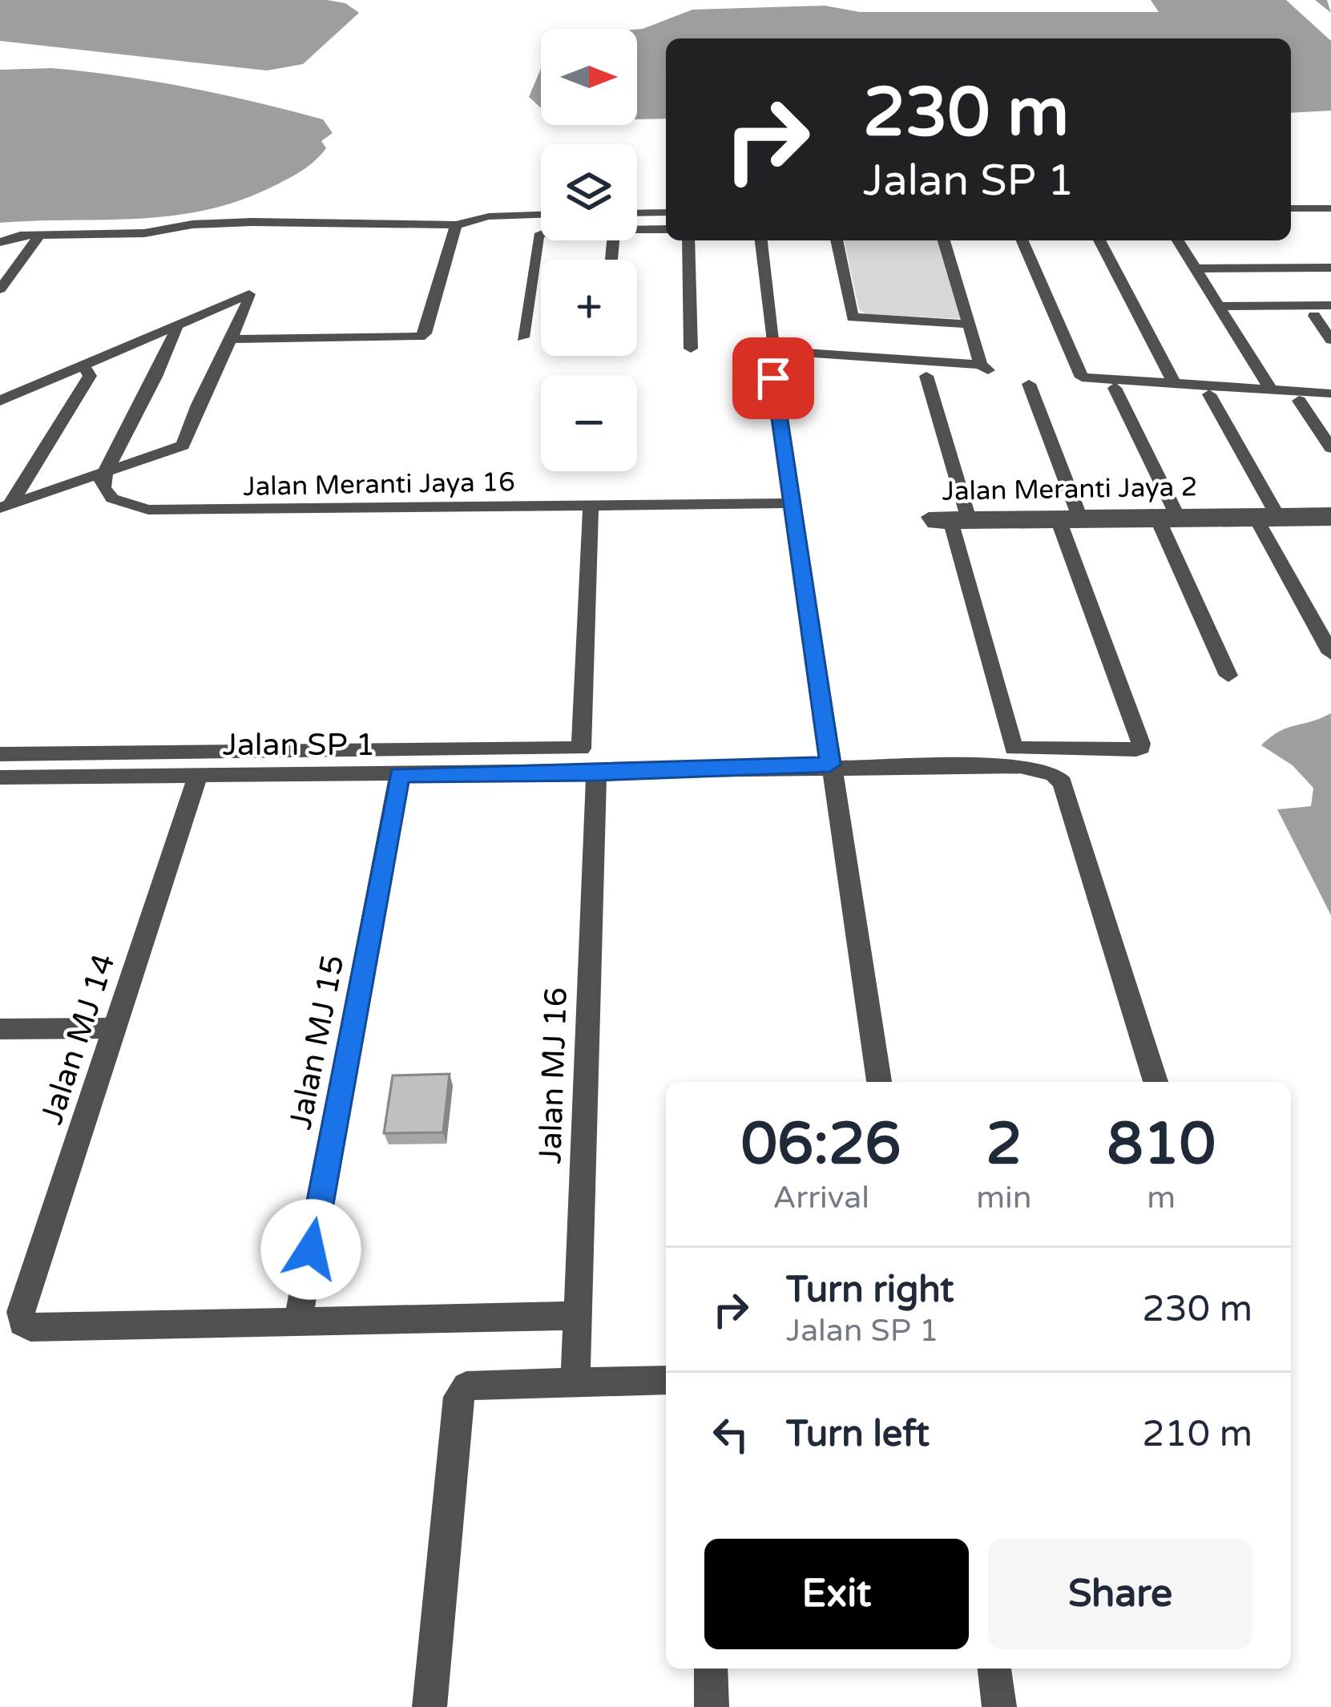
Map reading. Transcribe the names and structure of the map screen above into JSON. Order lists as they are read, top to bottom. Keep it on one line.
{"streets":{"street":["Jalan Meranti Jaya 16","Jalan Meranti Jaya 2","Jalan SP 1","Jalan MJ 14","Jalan MJ 15","Jalan MJ 16"]},"crossings":[["Jalan SP 1","Jalan MJ 14"],["Jalan SP 1","Jalan MJ 15"],["Jalan SP 1","Jalan MJ 16"],["Jalan MJ 14","Jalan MJ 15"]],"north":"right","page":{"map_buttons":["+","−"],"turn":["230 m","Jalan SP 1"],"eta":["06:26","Arrival","2","min","810","m"],"list":[{"name":"Turn right","note":"Jalan SP 1","value":"230 m"},{"name":"Turn left","value":"210 m"}],"buttons":["Exit","Share"]}}
